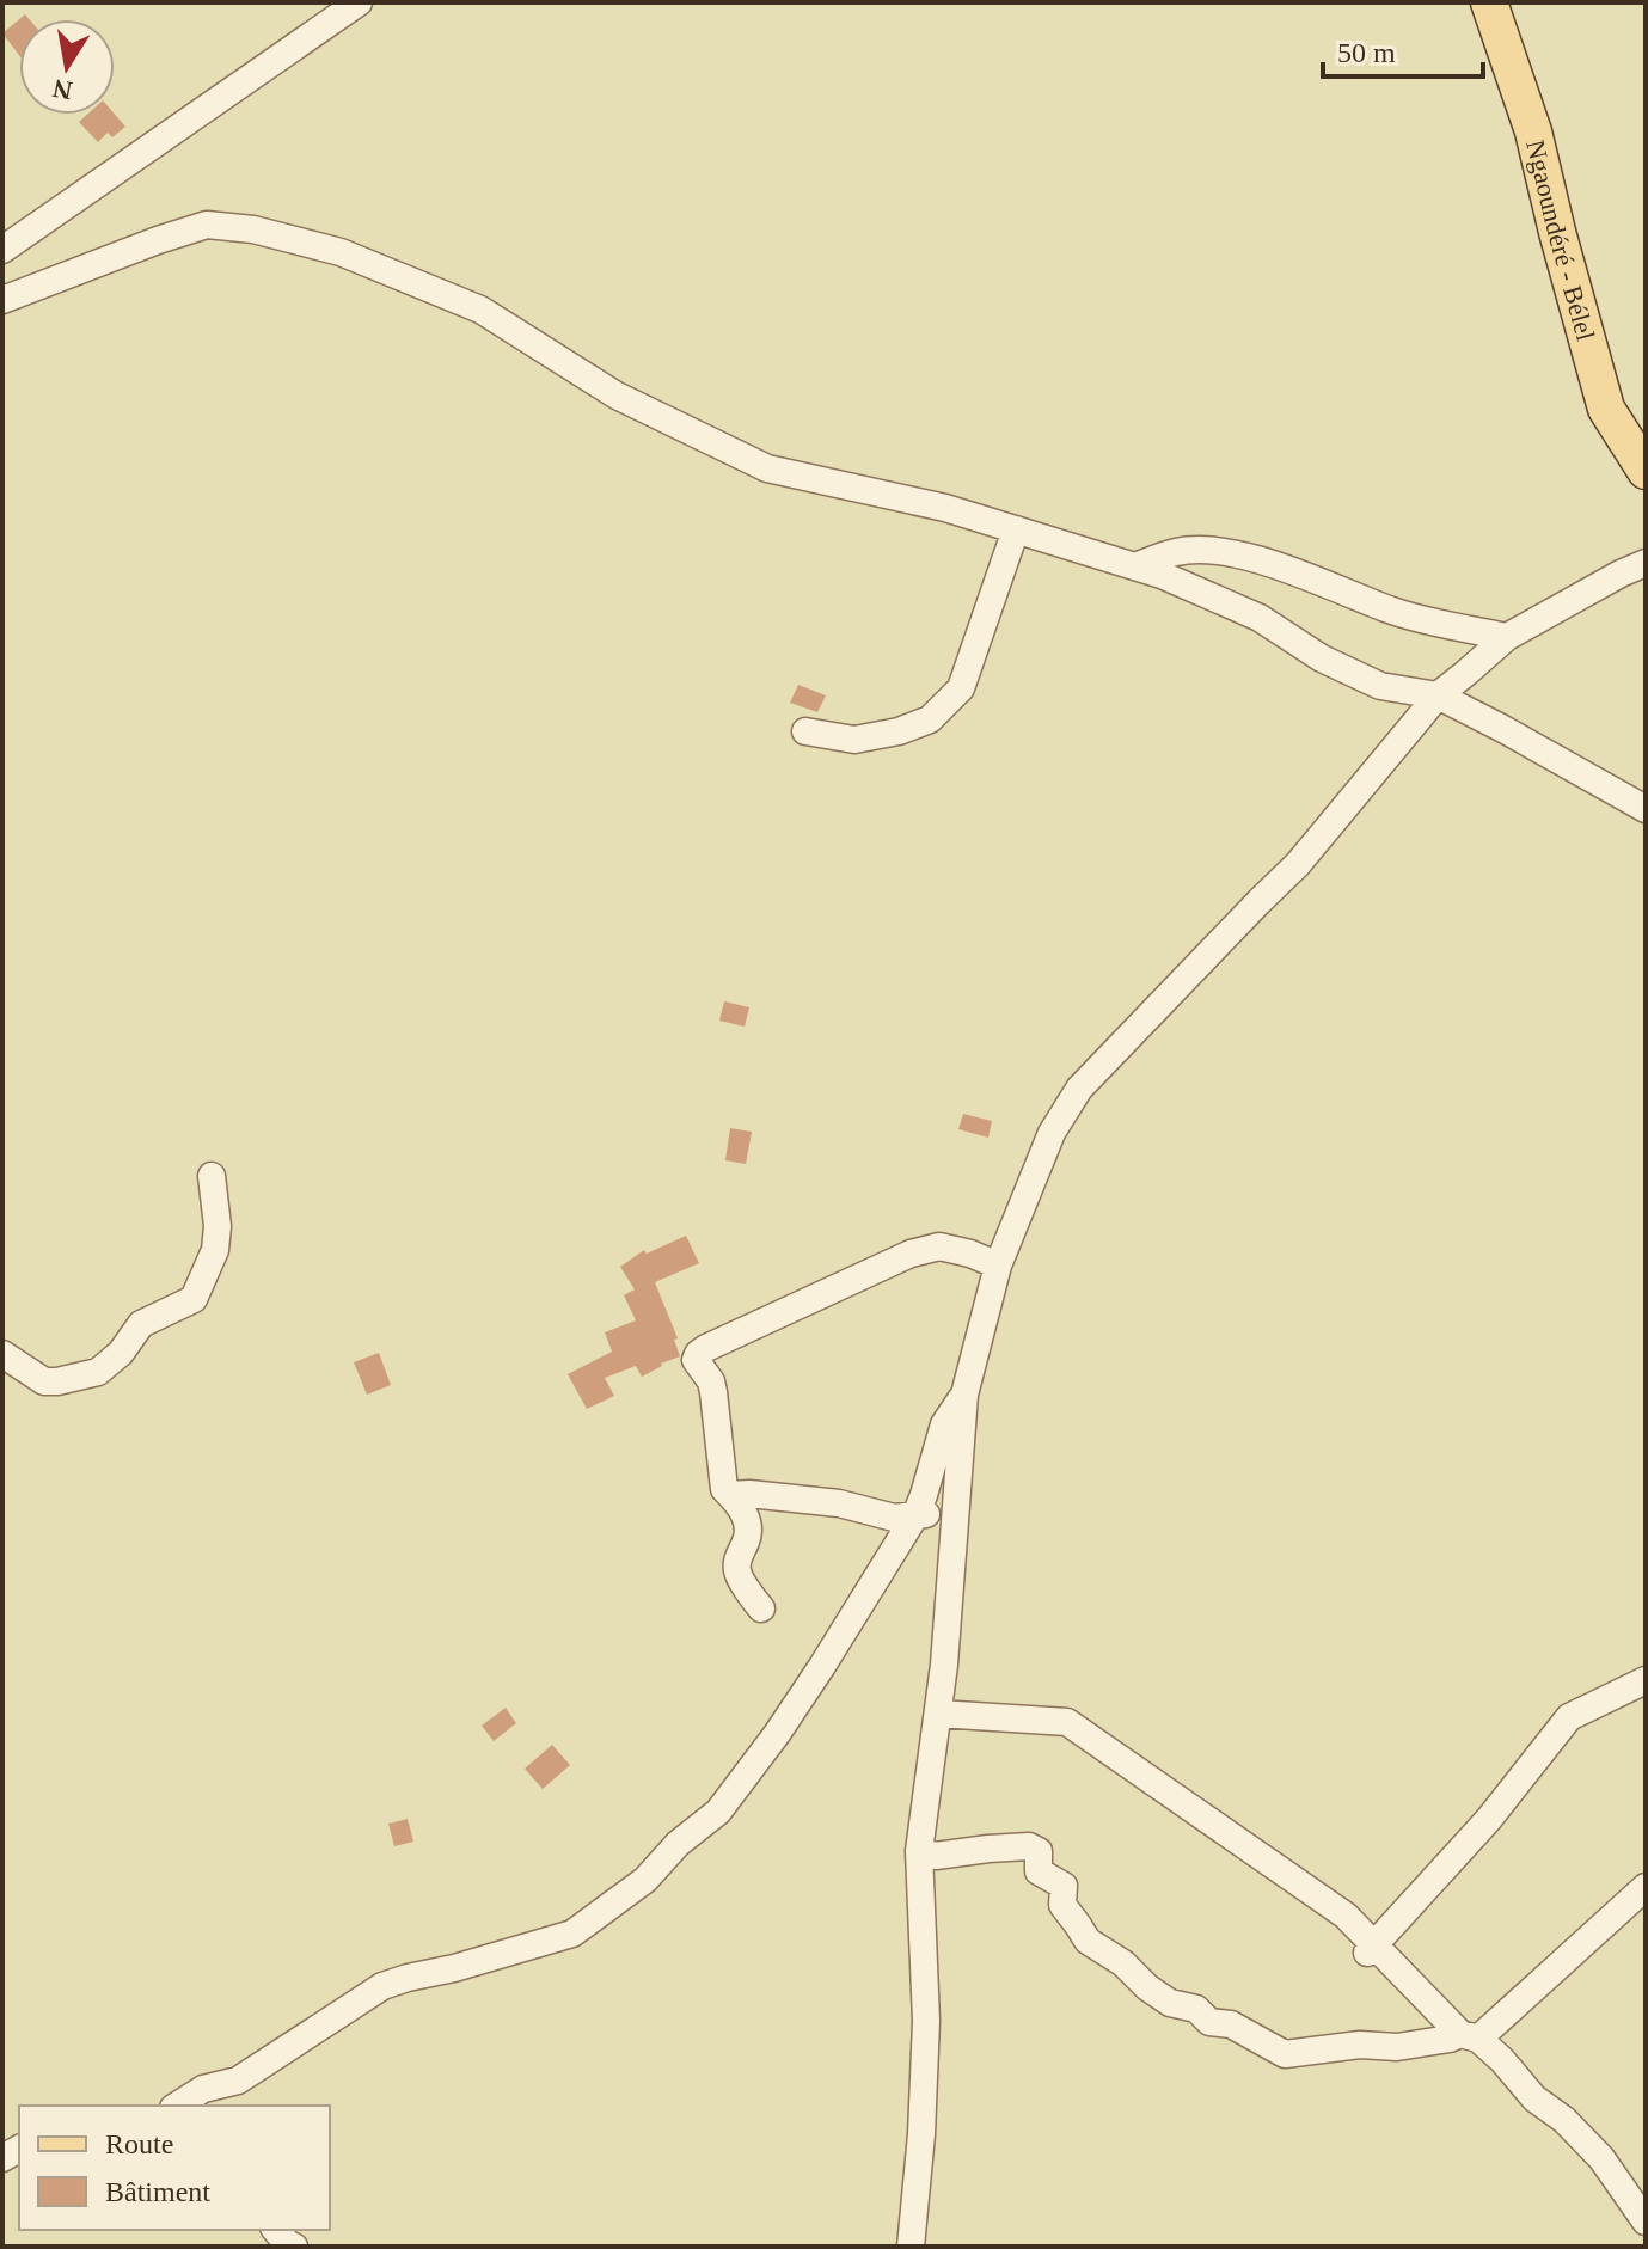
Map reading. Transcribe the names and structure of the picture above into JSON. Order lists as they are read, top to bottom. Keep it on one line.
{"streets":{"main road":["Ngaoundéré - Bélel"]},"legend":["Route","Bâtiment"],"scale_bar":"50 m","north":"bottom"}
